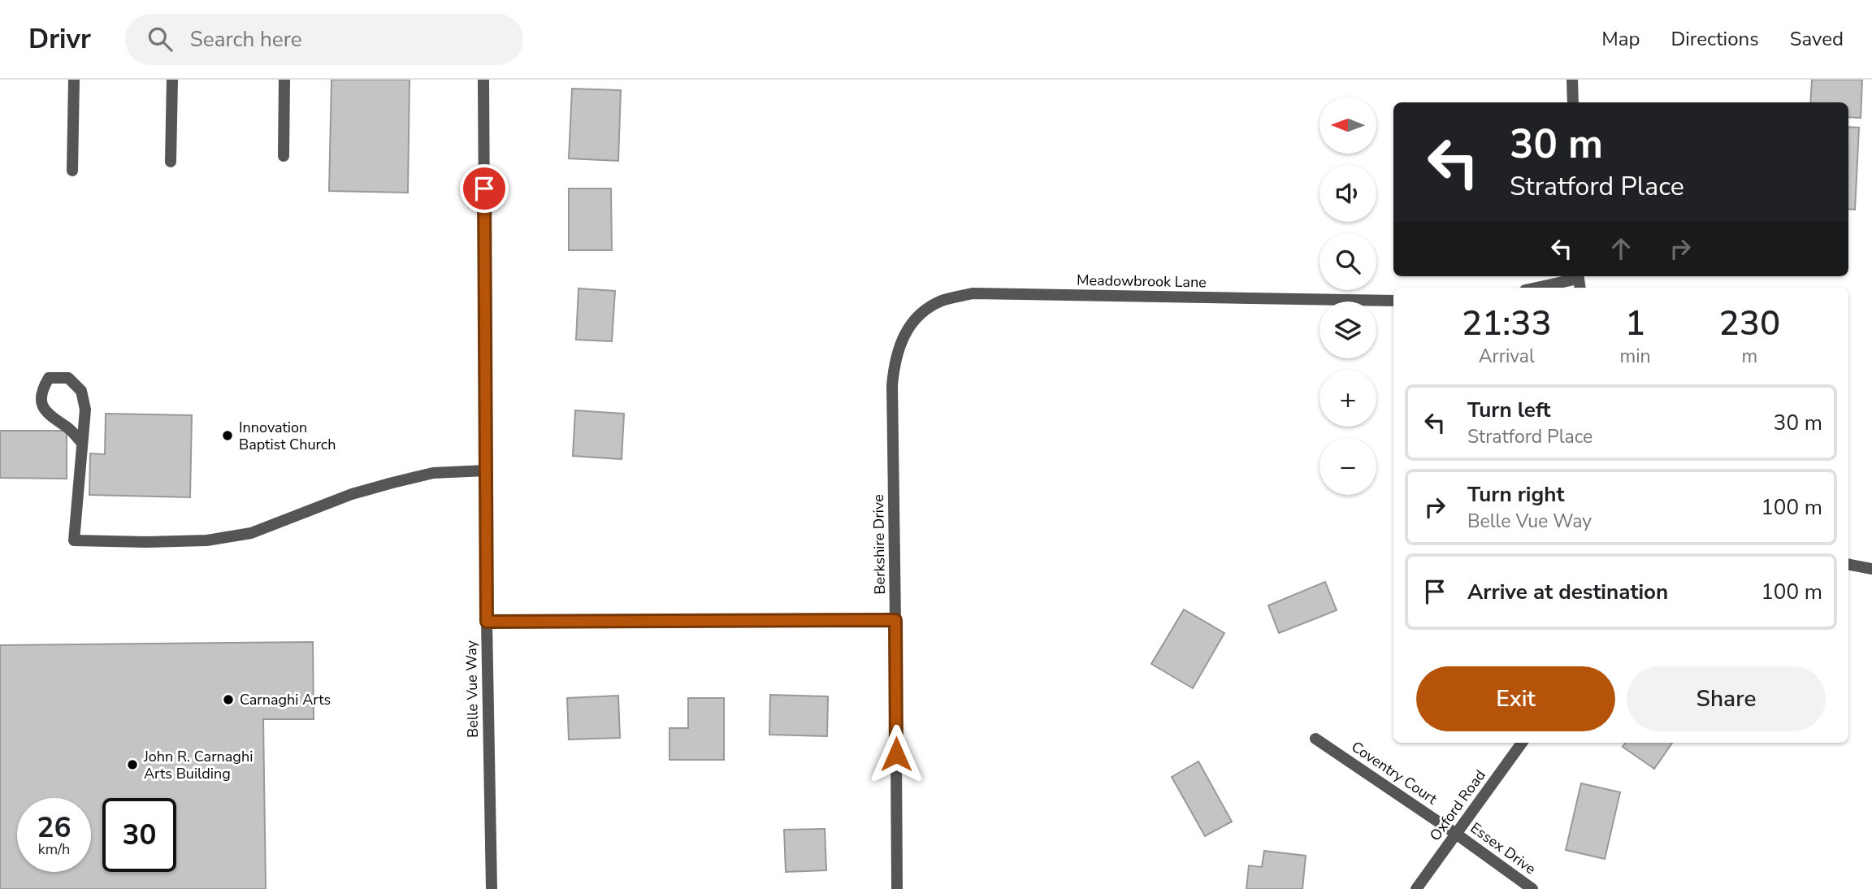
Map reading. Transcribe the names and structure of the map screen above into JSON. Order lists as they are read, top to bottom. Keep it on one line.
{"streets":{"street":["Meadowbrook Lane","Berkshire Drive","Belle Vue Way","Coventry Court","Oxford Road","Essex Drive"]},"crossings":[["Meadowbrook Lane","Berkshire Drive"],["Coventry Court","Oxford Road"],["Coventry Court","Essex Drive"],["Oxford Road","Essex Drive"]],"places":["Innovation Baptist Church","Carnaghi Arts","John R. Carnaghi Arts Building"],"north":"left","page":{"header":"Drivr","search":"Search here","nav":["Map","Directions","Saved"],"map_buttons":["+","−"],"turn":["30 m","Stratford Place"],"eta":["21:33","Arrival","1","min","230","m"],"list":[{"name":"Turn left","note":"Stratford Place","value":"30 m"},{"name":"Turn right","note":"Belle Vue Way","value":"100 m"},{"name":"Arrive at destination","value":"100 m"}],"buttons":["Exit","Share"],"speed":"26 km/h","limit":"30"}}
